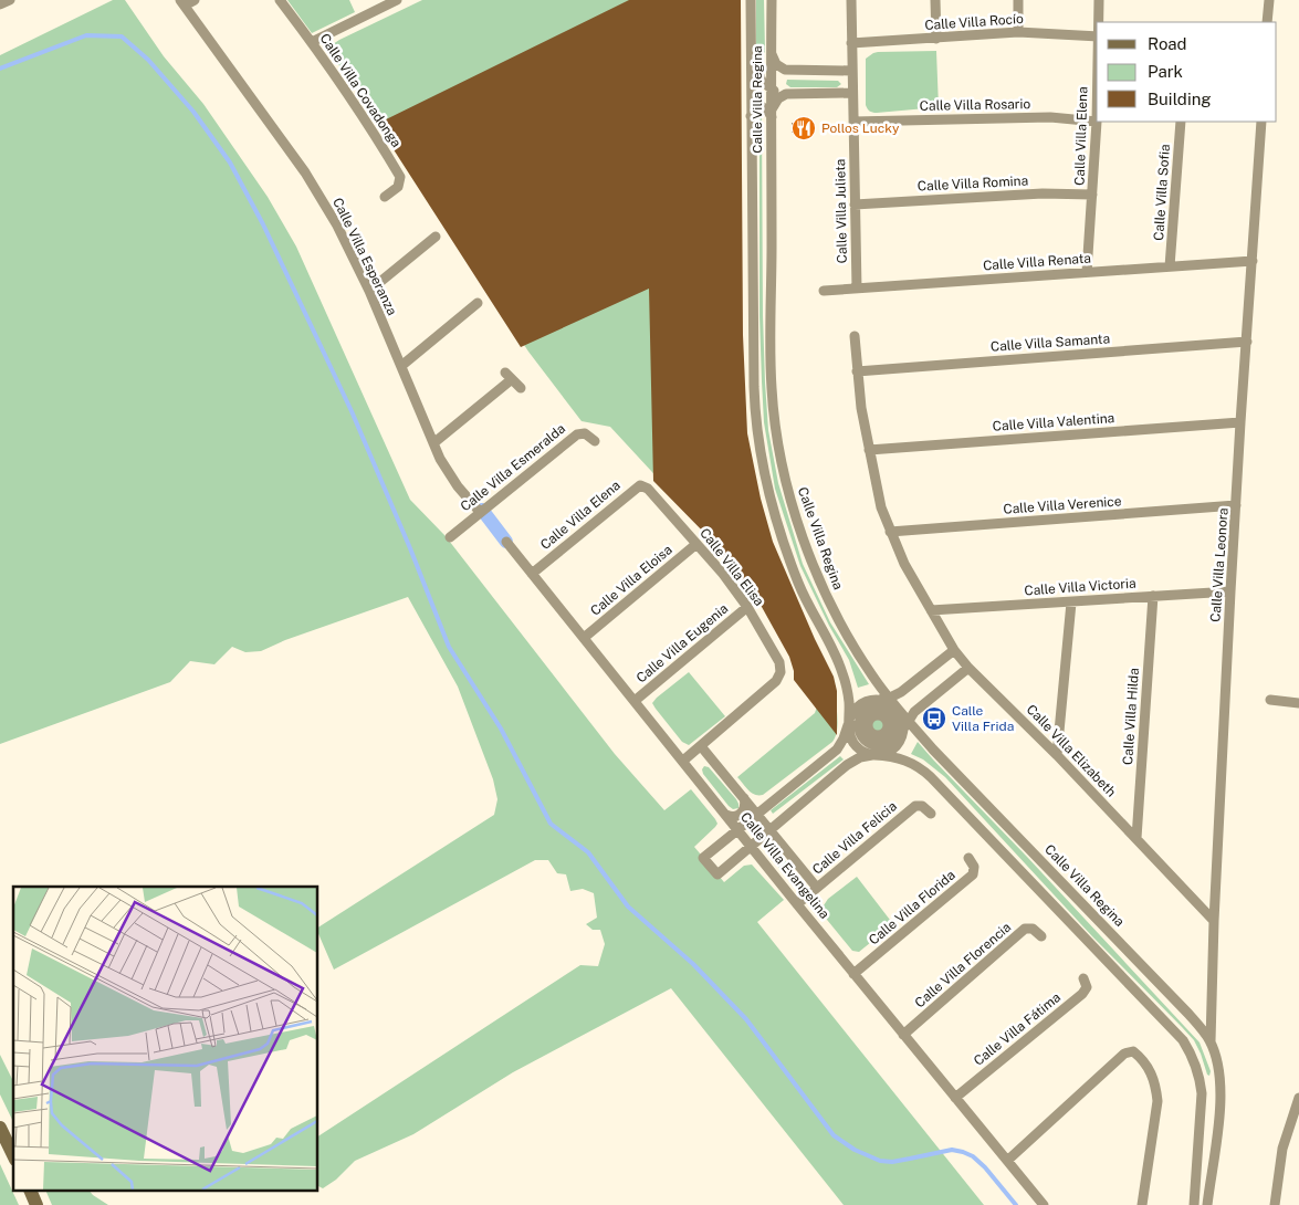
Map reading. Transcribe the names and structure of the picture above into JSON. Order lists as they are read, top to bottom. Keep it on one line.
{"streets":{"street":["Calle Villa Rocío","Calle Villa Covadonga","Calle Villa Regina","Calle Villa Rosario","Calle Villa Elena","Calle Villa Romina","Calle Villa Sofia","Calle Villa Julieta","Calle Villa Esperanza","Calle Villa Renata","Calle Villa Samanta","Calle Villa Valentina","Calle Villa Esmeralda","Calle Villa Verenice","Calle Villa Leonora","Calle Villa Elisa","Calle Villa Eloisa","Calle Villa Victoria","Calle Villa Eugenia","Calle Villa Hilda","Calle Villa Elizabeth","Calle Villa Felicia","Calle Villa Evangelina","Calle Villa Florida","Calle Villa Florencia","Calle Villa Fátima"]},"crossings":[["Calle Villa Rocío","Calle Villa Julieta"],["Calle Villa Regina","Calle Villa Leonora"],["Calle Villa Rosario","Calle Villa Elena"],["Calle Villa Rosario","Calle Villa Julieta"],["Calle Villa Elena","Calle Villa Romina"],["Calle Villa Elena","Calle Villa Renata"],["Calle Villa Elena","Calle Villa Elisa"],["Calle Villa Elena","Calle Villa Evangelina"],["Calle Villa Romina","Calle Villa Julieta"],["Calle Villa Sofia","Calle Villa Renata"],["Calle Villa Julieta","Calle Villa Renata"],["Calle Villa Esperanza","Calle Villa Esmeralda"],["Calle Villa Renata","Calle Villa Leonora"],["Calle Villa Samanta","Calle Villa Leonora"],["Calle Villa Samanta","Calle Villa Elizabeth"],["Calle Villa Valentina","Calle Villa Leonora"],["Calle Villa Valentina","Calle Villa Elizabeth"],["Calle Villa Verenice","Calle Villa Leonora"],["Calle Villa Verenice","Calle Villa Elizabeth"],["Calle Villa Leonora","Calle Villa Victoria"],["Calle Villa Leonora","Calle Villa Elizabeth"],["Calle Villa Elisa","Calle Villa Eloisa"],["Calle Villa Elisa","Calle Villa Eugenia"],["Calle Villa Elisa","Calle Villa Evangelina"],["Calle Villa Eloisa","Calle Villa Evangelina"],["Calle Villa Victoria","Calle Villa Hilda"],["Calle Villa Victoria","Calle Villa Elizabeth"],["Calle Villa Eugenia","Calle Villa Evangelina"],["Calle Villa Hilda","Calle Villa Elizabeth"],["Calle Villa Felicia","Calle Villa Evangelina"],["Calle Villa Evangelina","Calle Villa Florida"],["Calle Villa Evangelina","Calle Villa Florencia"],["Calle Villa Evangelina","Calle Villa Fátima"]],"places":{"restaurant":["Pollos Lucky"],"bus stop":["Calle Villa Frida"]},"legend":["Road","Park","Building"]}
